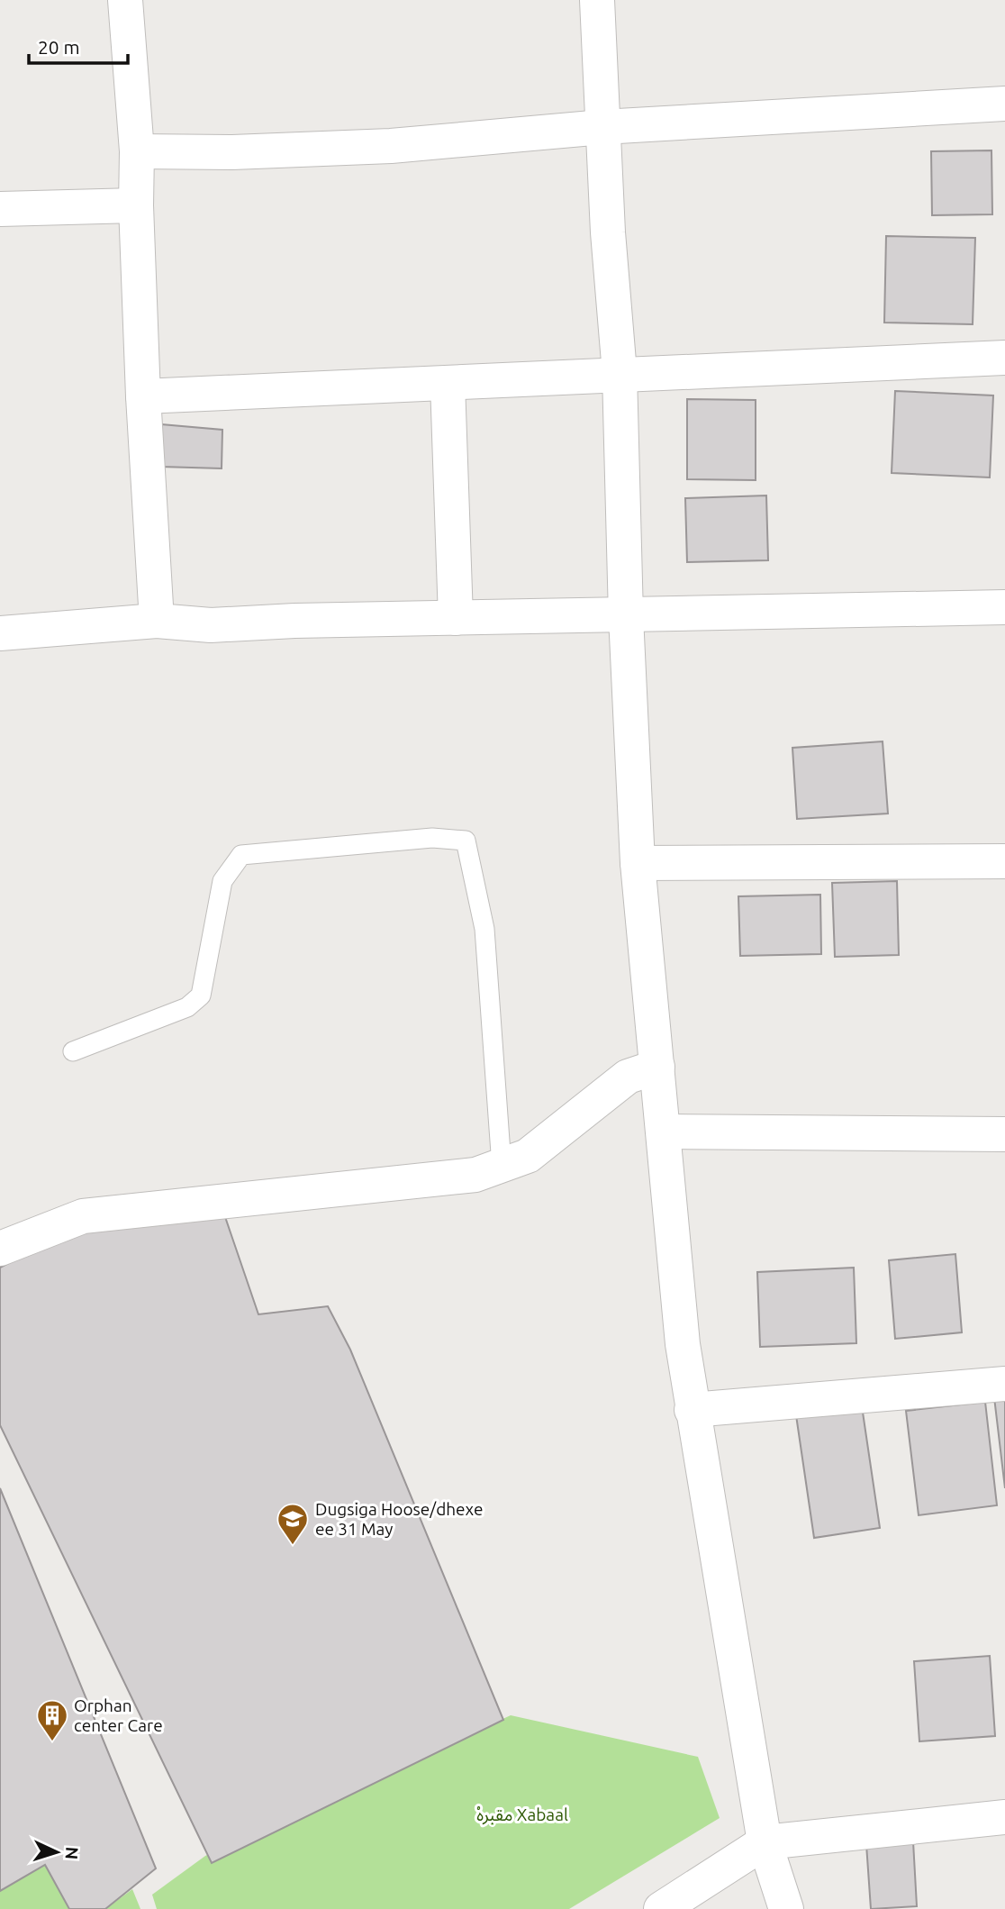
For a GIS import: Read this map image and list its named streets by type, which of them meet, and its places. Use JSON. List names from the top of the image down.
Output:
{
  "parks": ["ْمقبره Xabaal"],
  "places": {
    "school or university": ["Dugsiga Hoose/dhexe ee 31 May"],
    "building": ["Orphan center Care"]
  },
  "scale_bar": "20 m",
  "north": "right"
}
